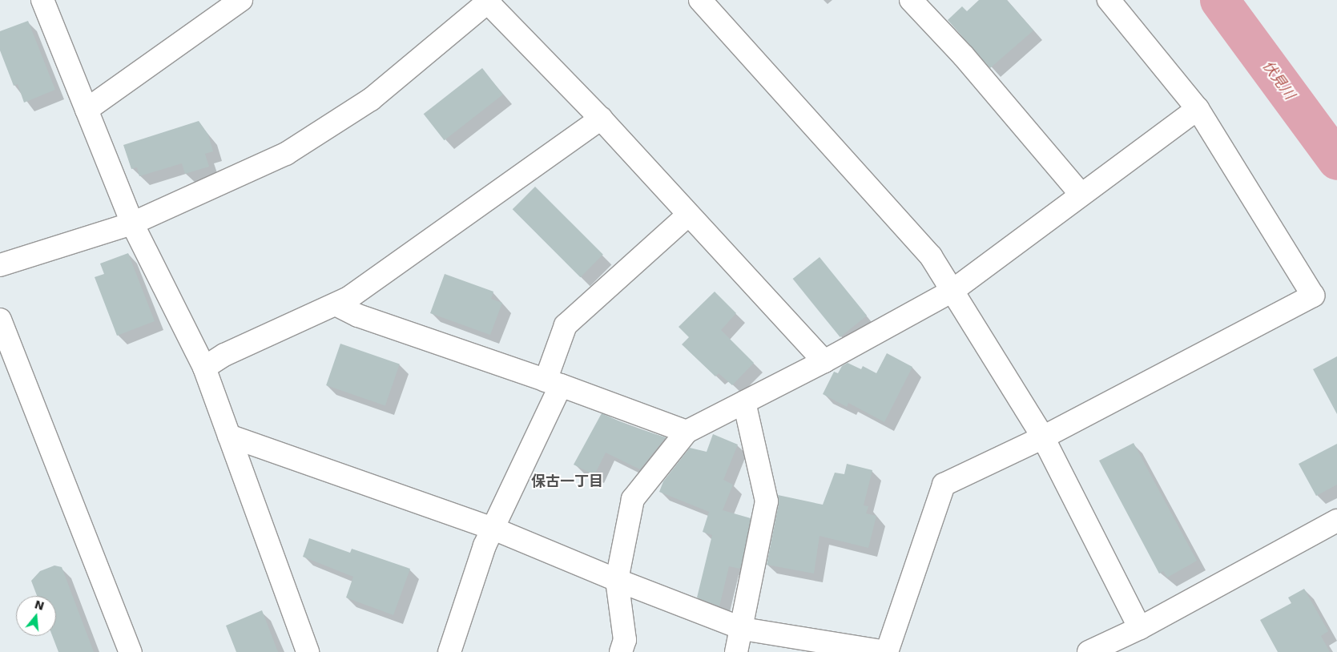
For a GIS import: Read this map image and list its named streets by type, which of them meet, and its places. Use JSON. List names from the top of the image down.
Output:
{
  "districts": ["保古一丁目"],
  "water": ["伏見川"],
  "north": "top"
}
